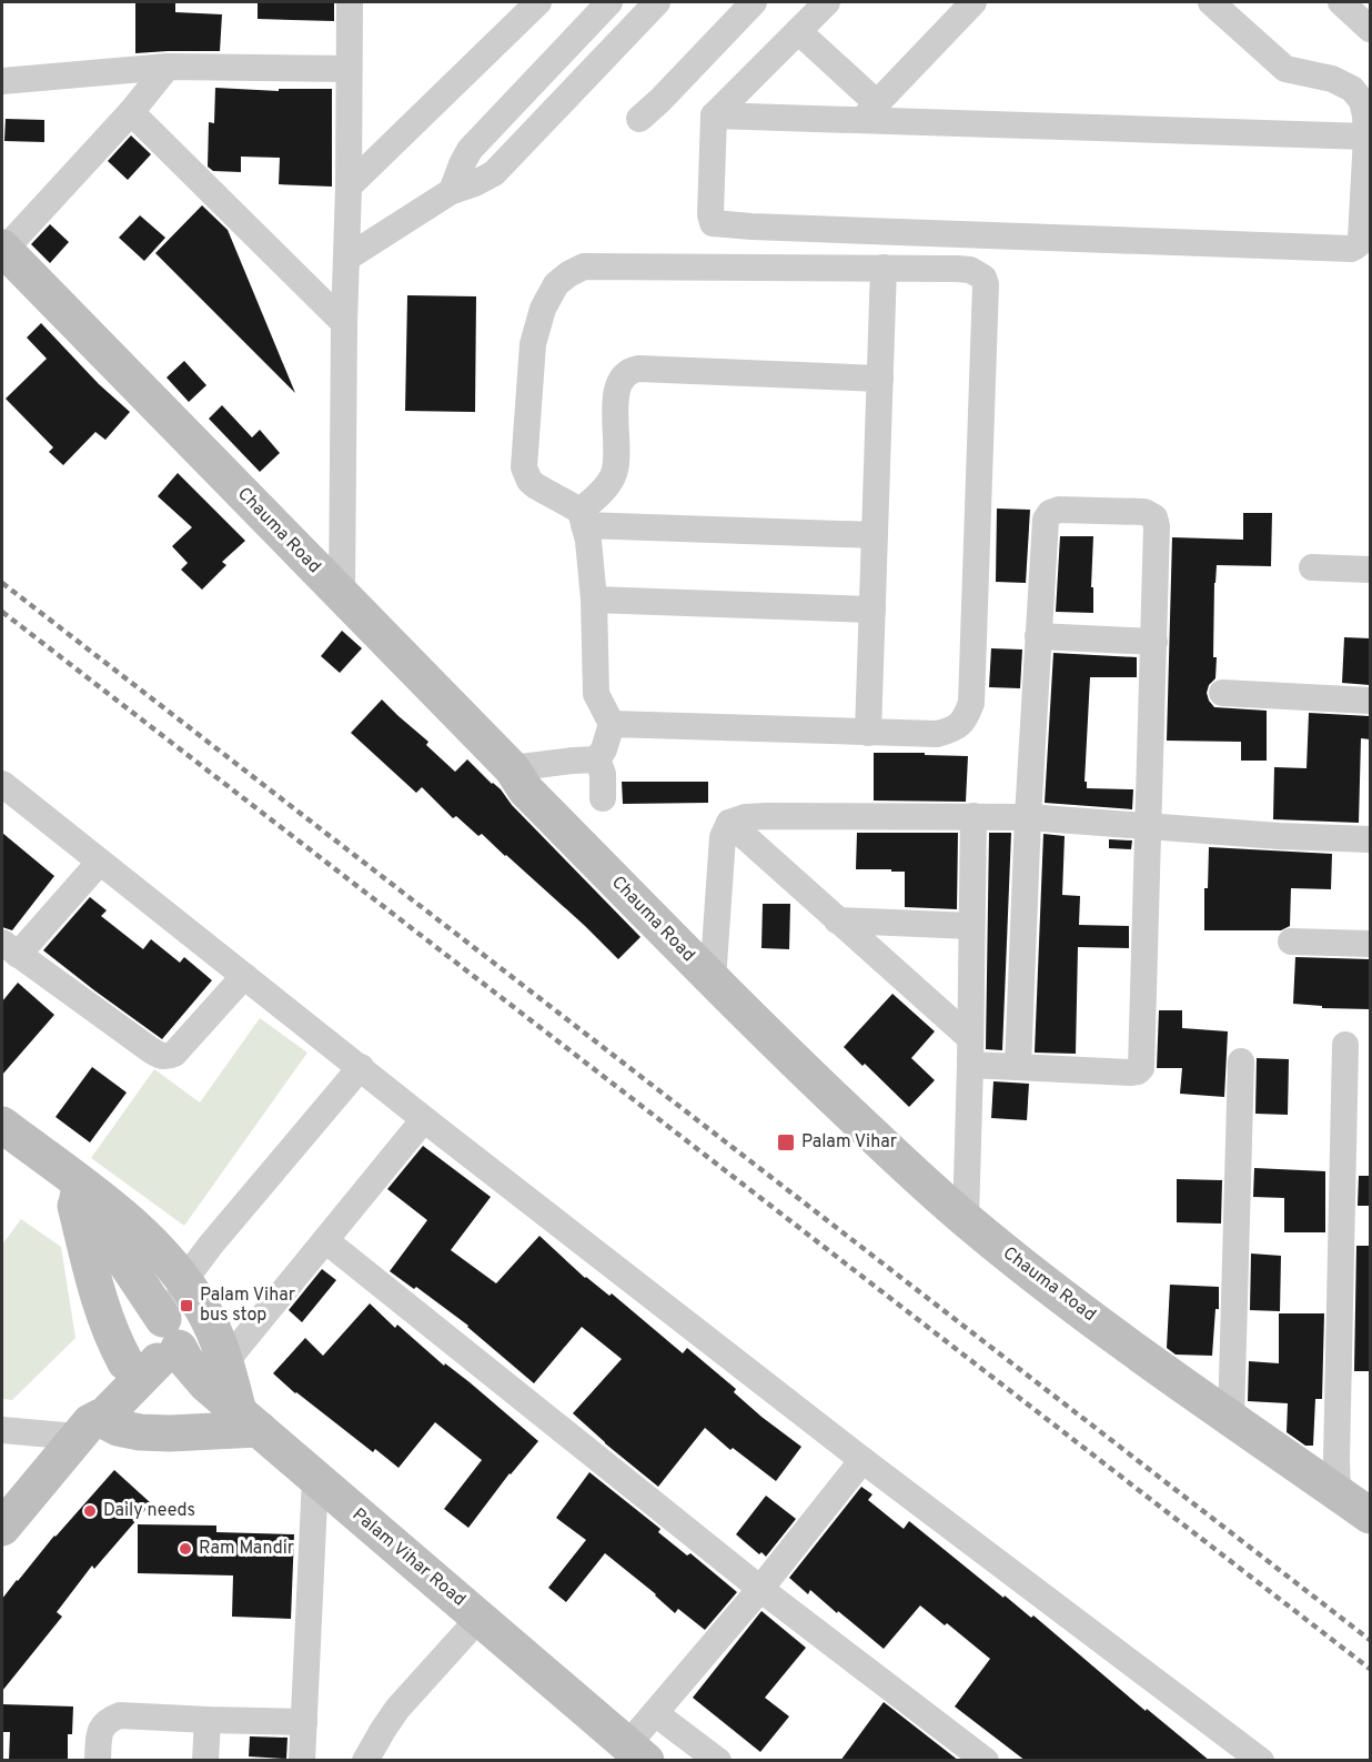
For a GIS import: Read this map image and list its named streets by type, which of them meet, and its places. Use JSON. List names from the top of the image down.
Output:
{
  "streets": {
    "street": ["Chauma Road", "Palam Vihar Road"]
  },
  "places": {
    "transit": ["Palam Vihar", "Palam Vihar bus stop"],
    "other": ["Daily needs", "Ram Mandir"]
  }
}
